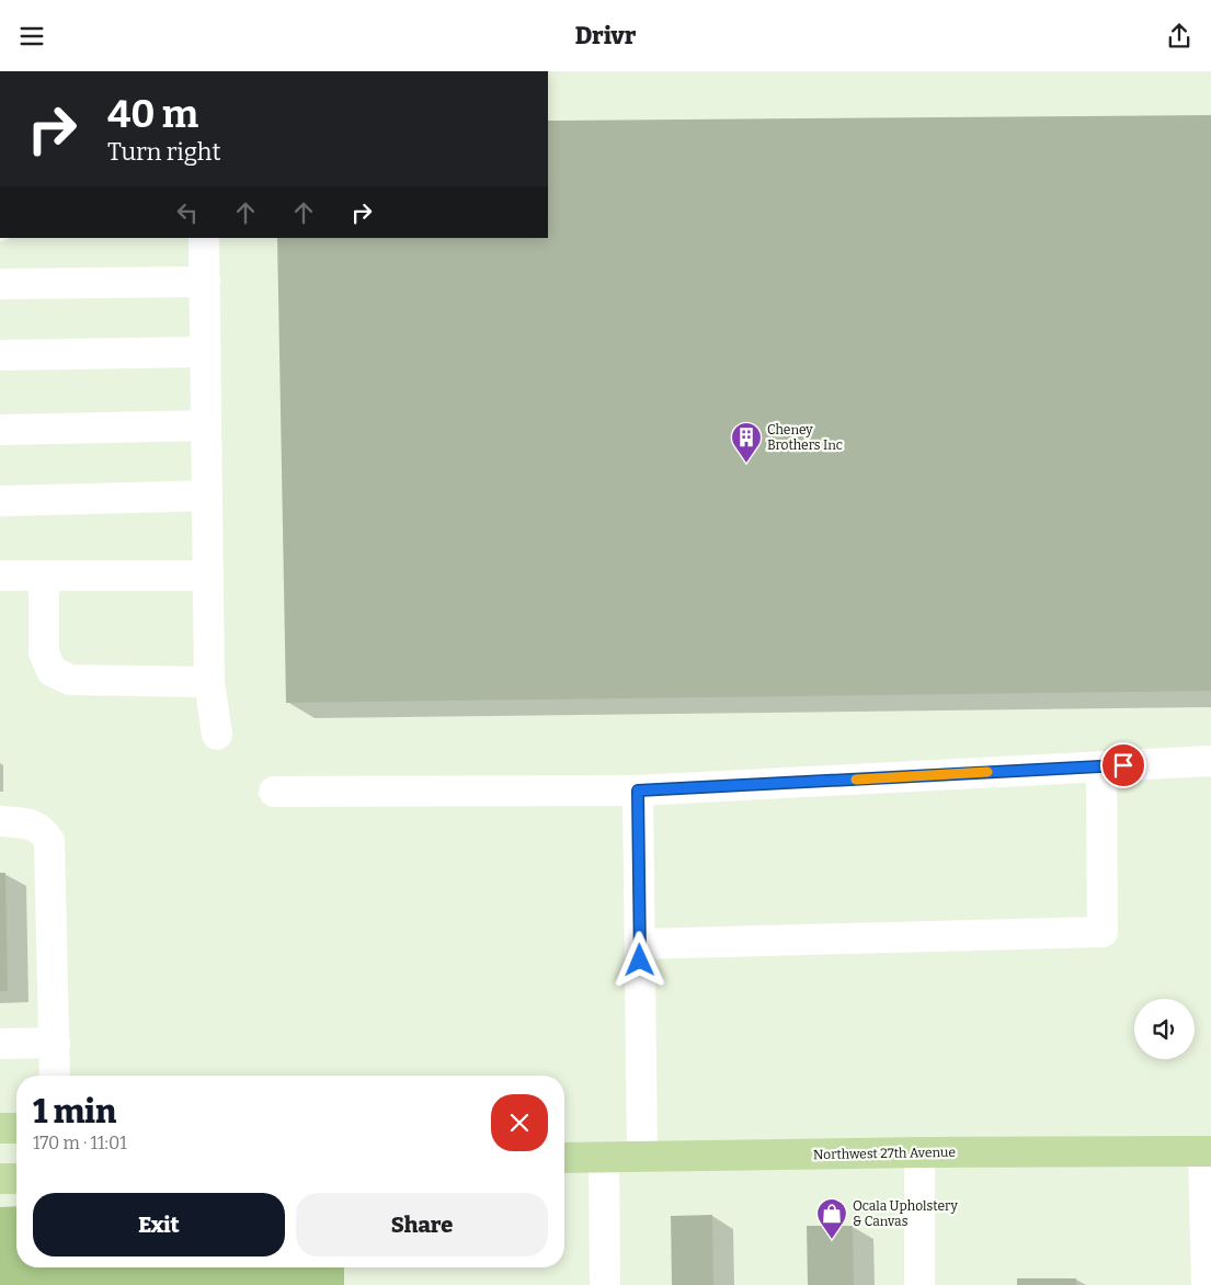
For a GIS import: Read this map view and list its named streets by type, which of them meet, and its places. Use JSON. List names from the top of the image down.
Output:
{
  "streets": {
    "main road": ["Northwest 27th Avenue"]
  },
  "places": {
    "building": ["Cheney Brothers Inc"],
    "shop": ["Ocala Upholstery & Canvas"]
  },
  "page": {
    "header": "Drivr",
    "turn": ["40 m", "Turn right"],
    "heading": ["1 min", "170 m · 11:01"],
    "buttons": ["Exit", "Share"]
  }
}
